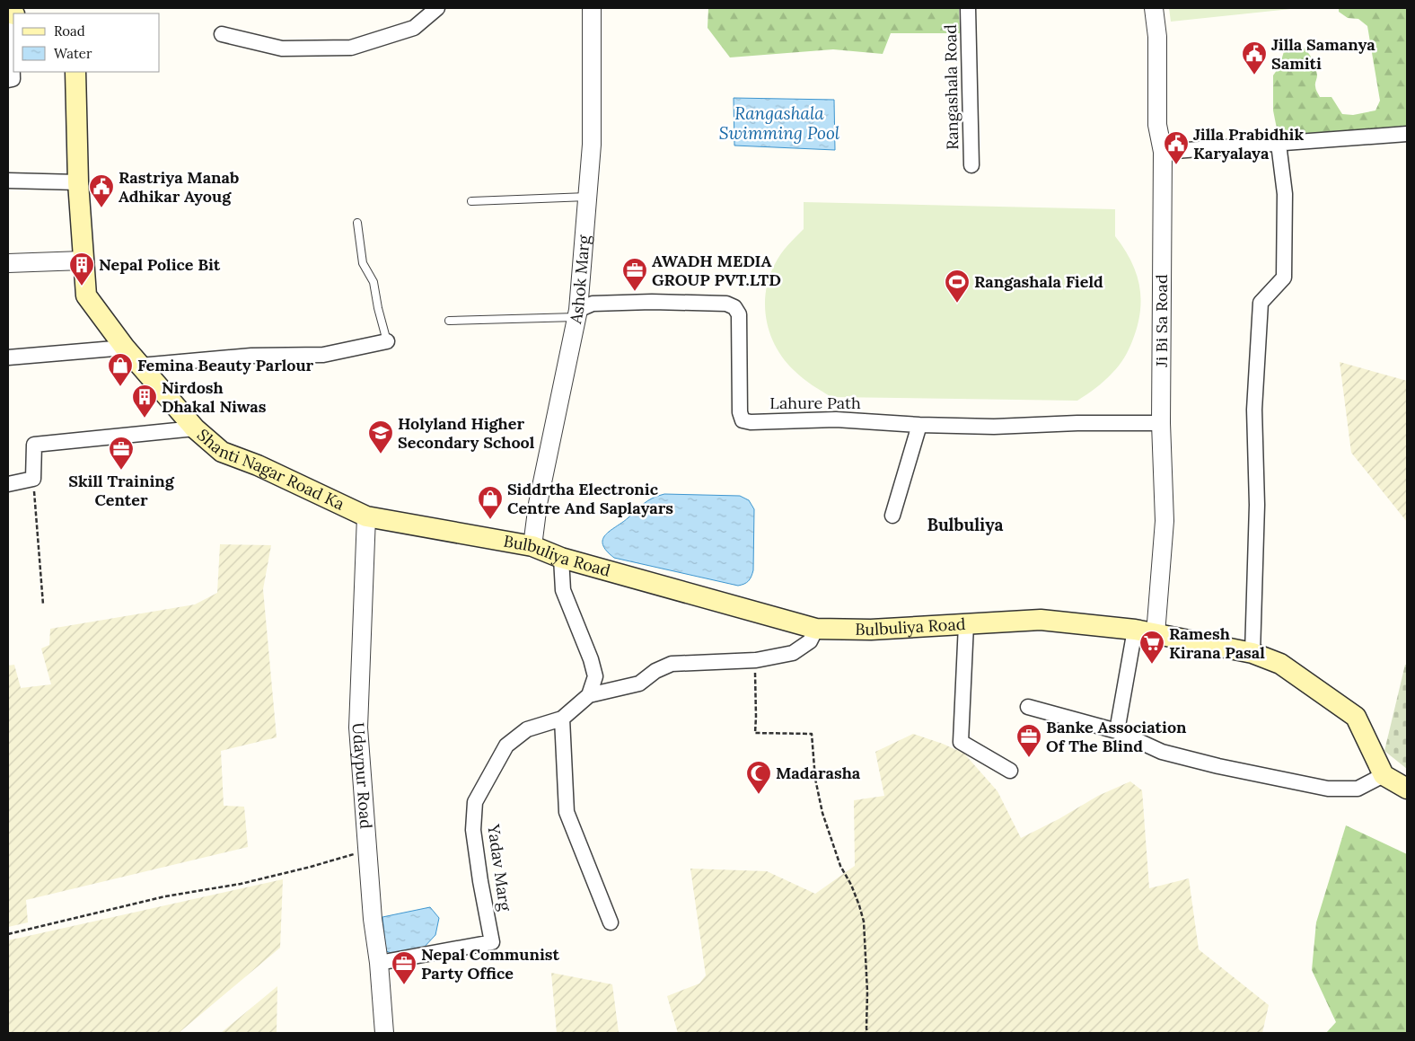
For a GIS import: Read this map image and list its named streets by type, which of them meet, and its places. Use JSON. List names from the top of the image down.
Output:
{
  "streets": {
    "main road": ["Shanti Nagar Road Ka", "Bulbuliya Road"],
    "street": [
      "Rangashala Road",
      "Ashok Marg",
      "Ji Bi Sa Road",
      "Lahure Path",
      "Udaypur Road",
      "Yadav Marg"
    ]
  },
  "crossings": [
    ["Ashok Marg", "Lahure Path"],
    ["Ashok Marg", "Bulbuliya Road"],
    ["Ji Bi Sa Road", "Lahure Path"],
    ["Ji Bi Sa Road", "Bulbuliya Road"],
    ["Shanti Nagar Road Ka", "Bulbuliya Road"],
    ["Shanti Nagar Road Ka", "Udaypur Road"],
    ["Bulbuliya Road", "Udaypur Road"],
    ["Udaypur Road", "Yadav Marg"]
  ],
  "districts": ["Bulbuliya"],
  "water": ["Rangashala Swimming Pool"],
  "places": {
    "public building": ["Jilla Samanya Samiti", "Jilla Prabidhik Karyalaya", "Rastriya Manab Adhikar Ayoug"],
    "building": ["Nepal Police Bit", "Nirdosh Dhakal Niwas"],
    "office": [
      "AWADH MEDIA GROUP PVT.LTD",
      "Skill Training Center",
      "Banke Association Of The Blind",
      "Nepal Communist Party Office"
    ],
    "sports": ["Rangashala Field"],
    "shop": ["Femina Beauty Parlour", "Siddrtha Electronic Centre And Saplayars"],
    "school or university": ["Holyland Higher Secondary School"],
    "supermarket": ["Ramesh Kirana Pasal"],
    "mosque": ["Madarasha"]
  },
  "legend": ["Road", "Water"]
}
